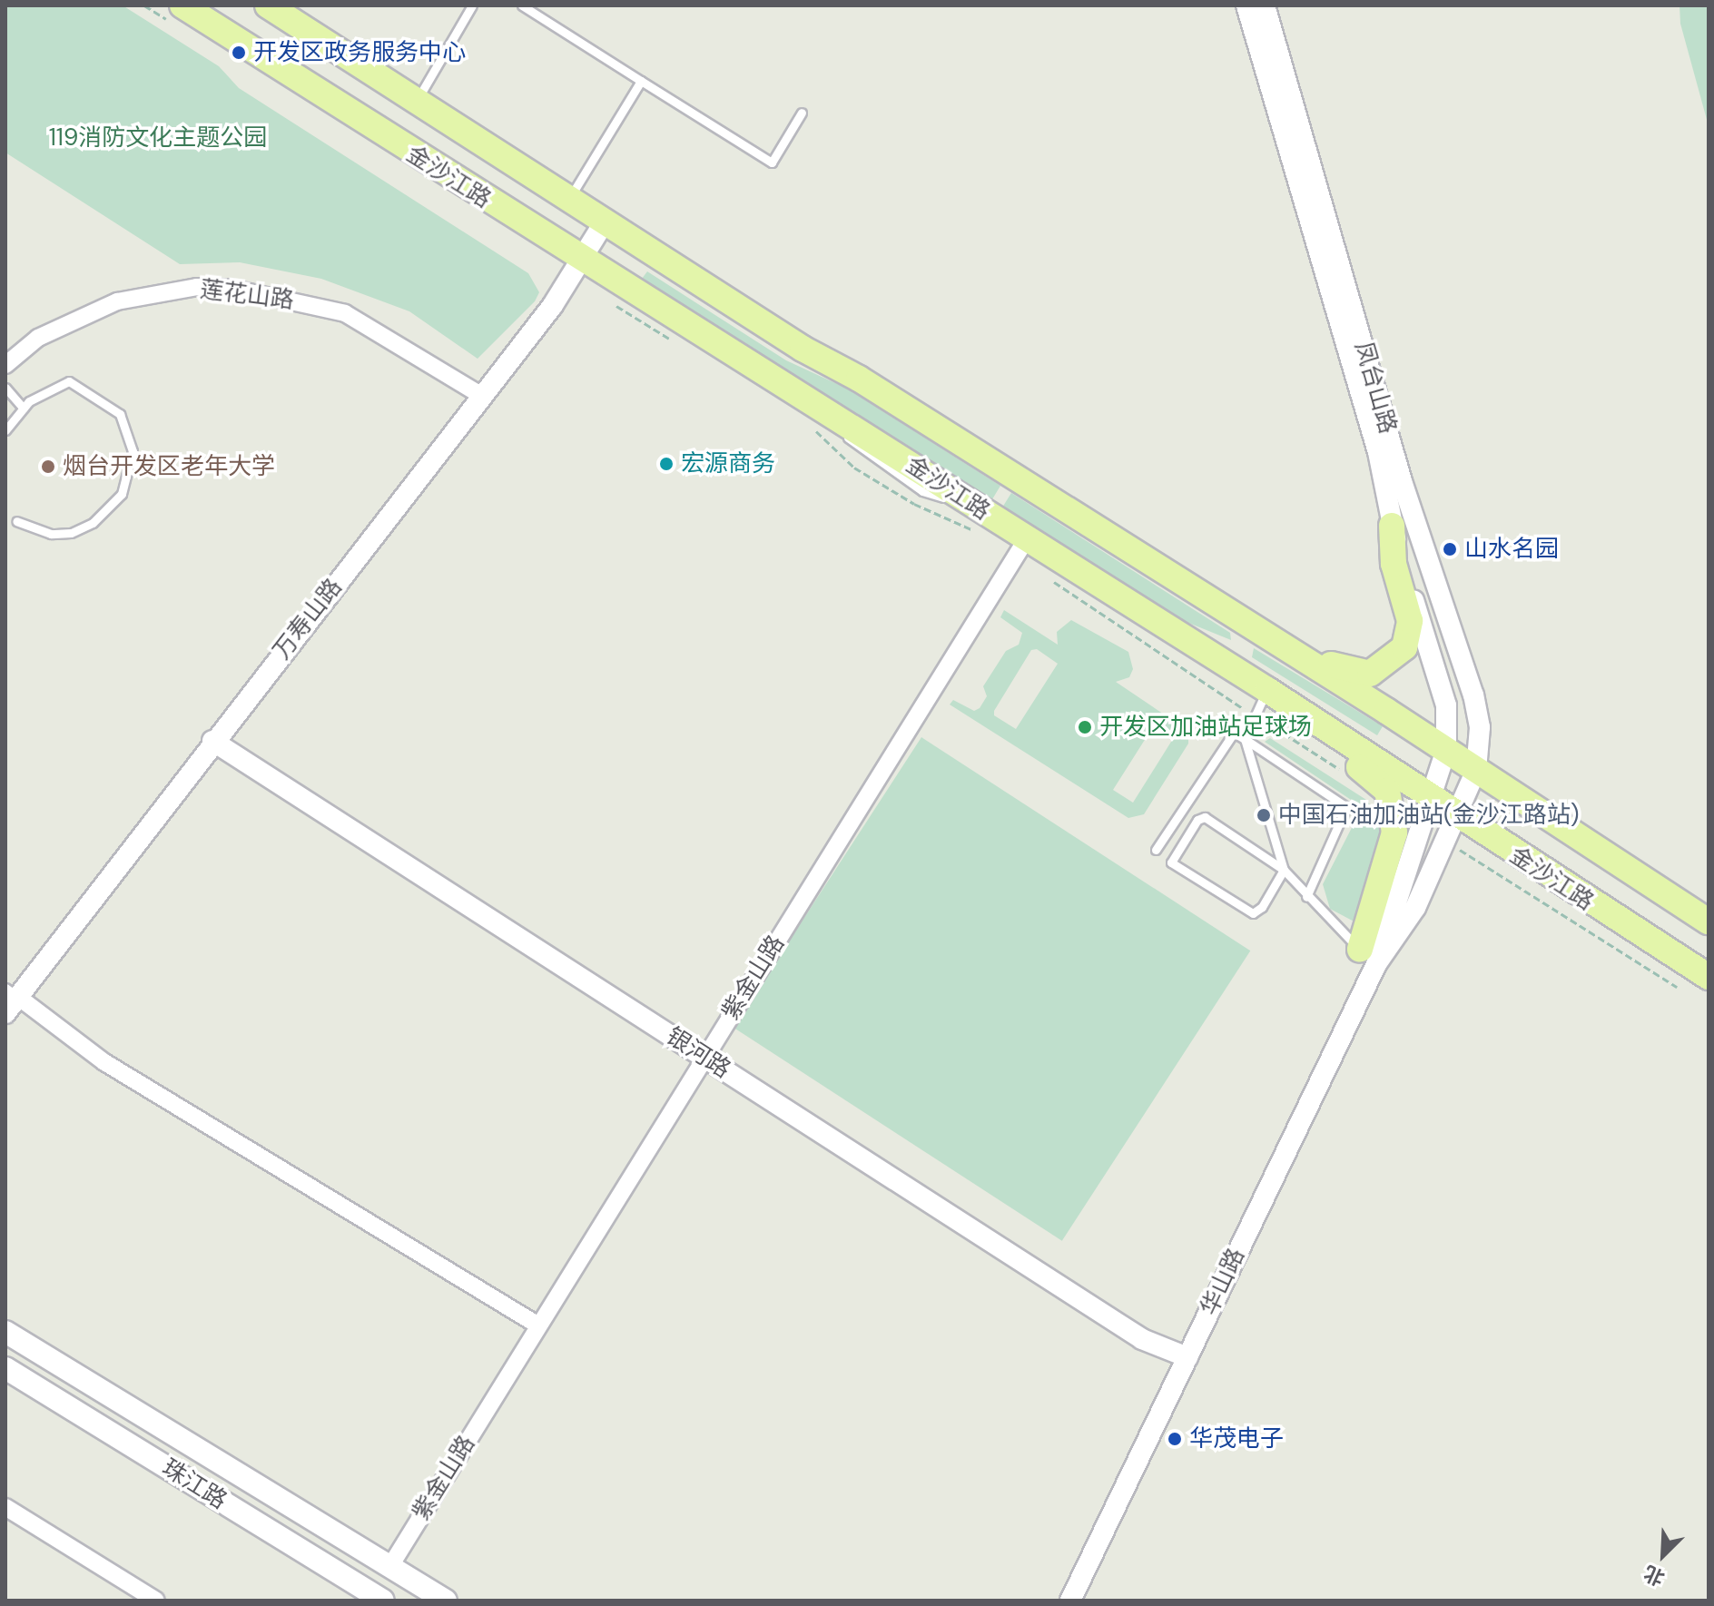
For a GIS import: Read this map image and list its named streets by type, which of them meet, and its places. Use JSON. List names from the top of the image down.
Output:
{
  "streets": {
    "main road": ["金沙江路", "珠江路"],
    "street": [
      "莲花山路",
      "凤台山路",
      "万寿山路",
      "紫金山路",
      "银河路",
      "华山路"
    ]
  },
  "crossings": [
    ["金沙江路", "凤台山路"],
    ["金沙江路", "万寿山路"],
    ["金沙江路", "紫金山路"],
    ["莲花山路", "万寿山路"],
    ["凤台山路", "华山路"],
    ["万寿山路", "银河路"],
    ["紫金山路", "银河路"],
    ["银河路", "华山路"]
  ],
  "parks": ["119消防文化主题公园"],
  "places": [
    "开发区政务服务中心",
    "宏源商务",
    "烟台开发区老年大学",
    "山水名园",
    "开发区加油站足球场",
    "中国石油加油站(金沙江路站)",
    "华茂电子"
  ],
  "north": "bottom left"
}
